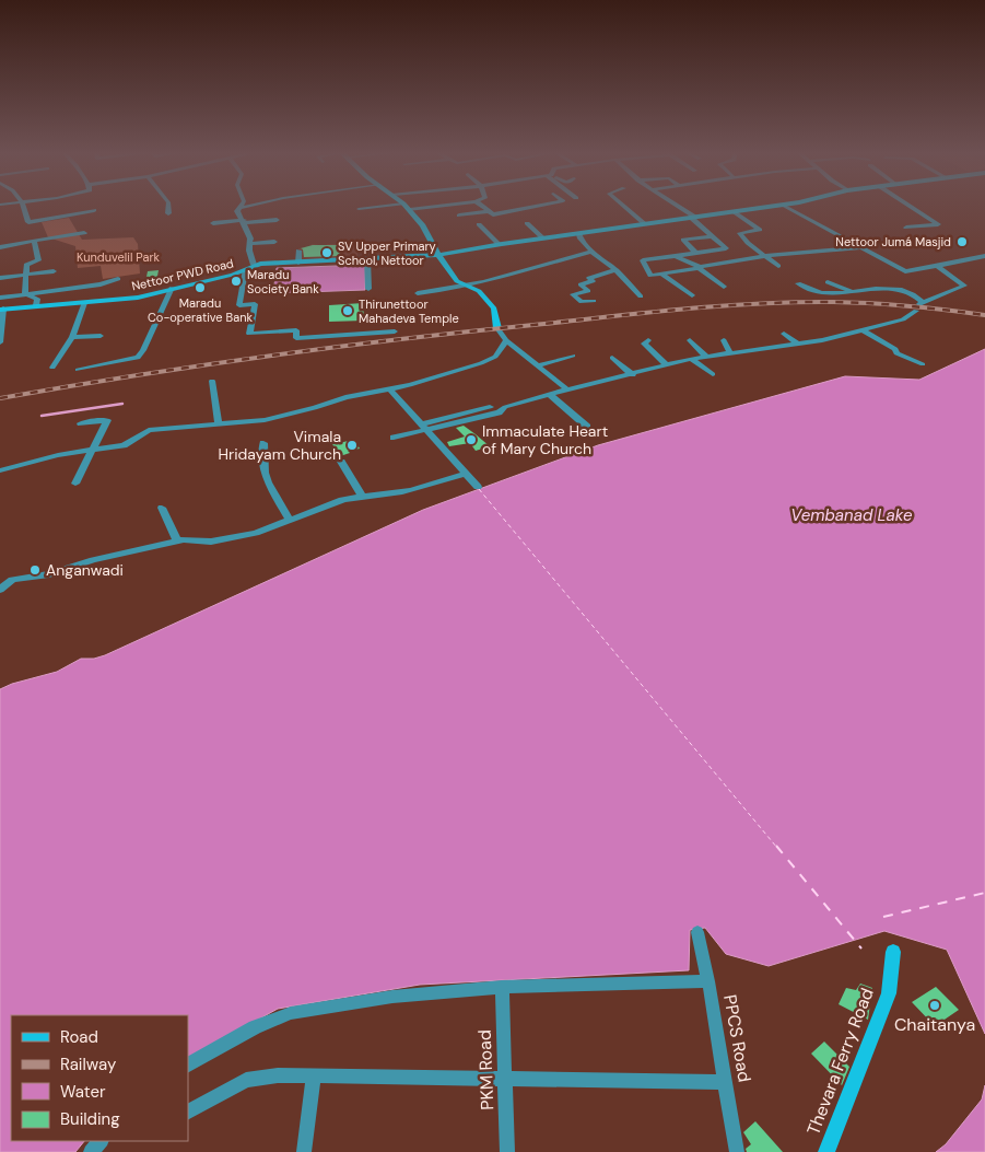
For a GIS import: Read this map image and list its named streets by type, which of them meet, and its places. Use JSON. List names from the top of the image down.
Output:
{
  "streets": {
    "street": [
      "Nettoor PWD Road",
      "PPCS Road",
      "Thevara Ferry Road",
      "PKM Road"
    ]
  },
  "water": ["Vembanad Lake"],
  "parks": ["Kunduvelil Park"],
  "places": [
    "Nettoor Jumá Masjid",
    "SV Upper Primary School, Nettoor",
    "Maradu Society Bank",
    "Maradu Co-operative Bank",
    "Thirunettoor Mahadeva Temple",
    "Immaculate Heart of Mary Church",
    "Vimala Hridayam Church",
    "Anganwadi",
    "Chaitanya"
  ],
  "legend": [
    "Road",
    "Railway",
    "Water",
    "Building"
  ]
}
